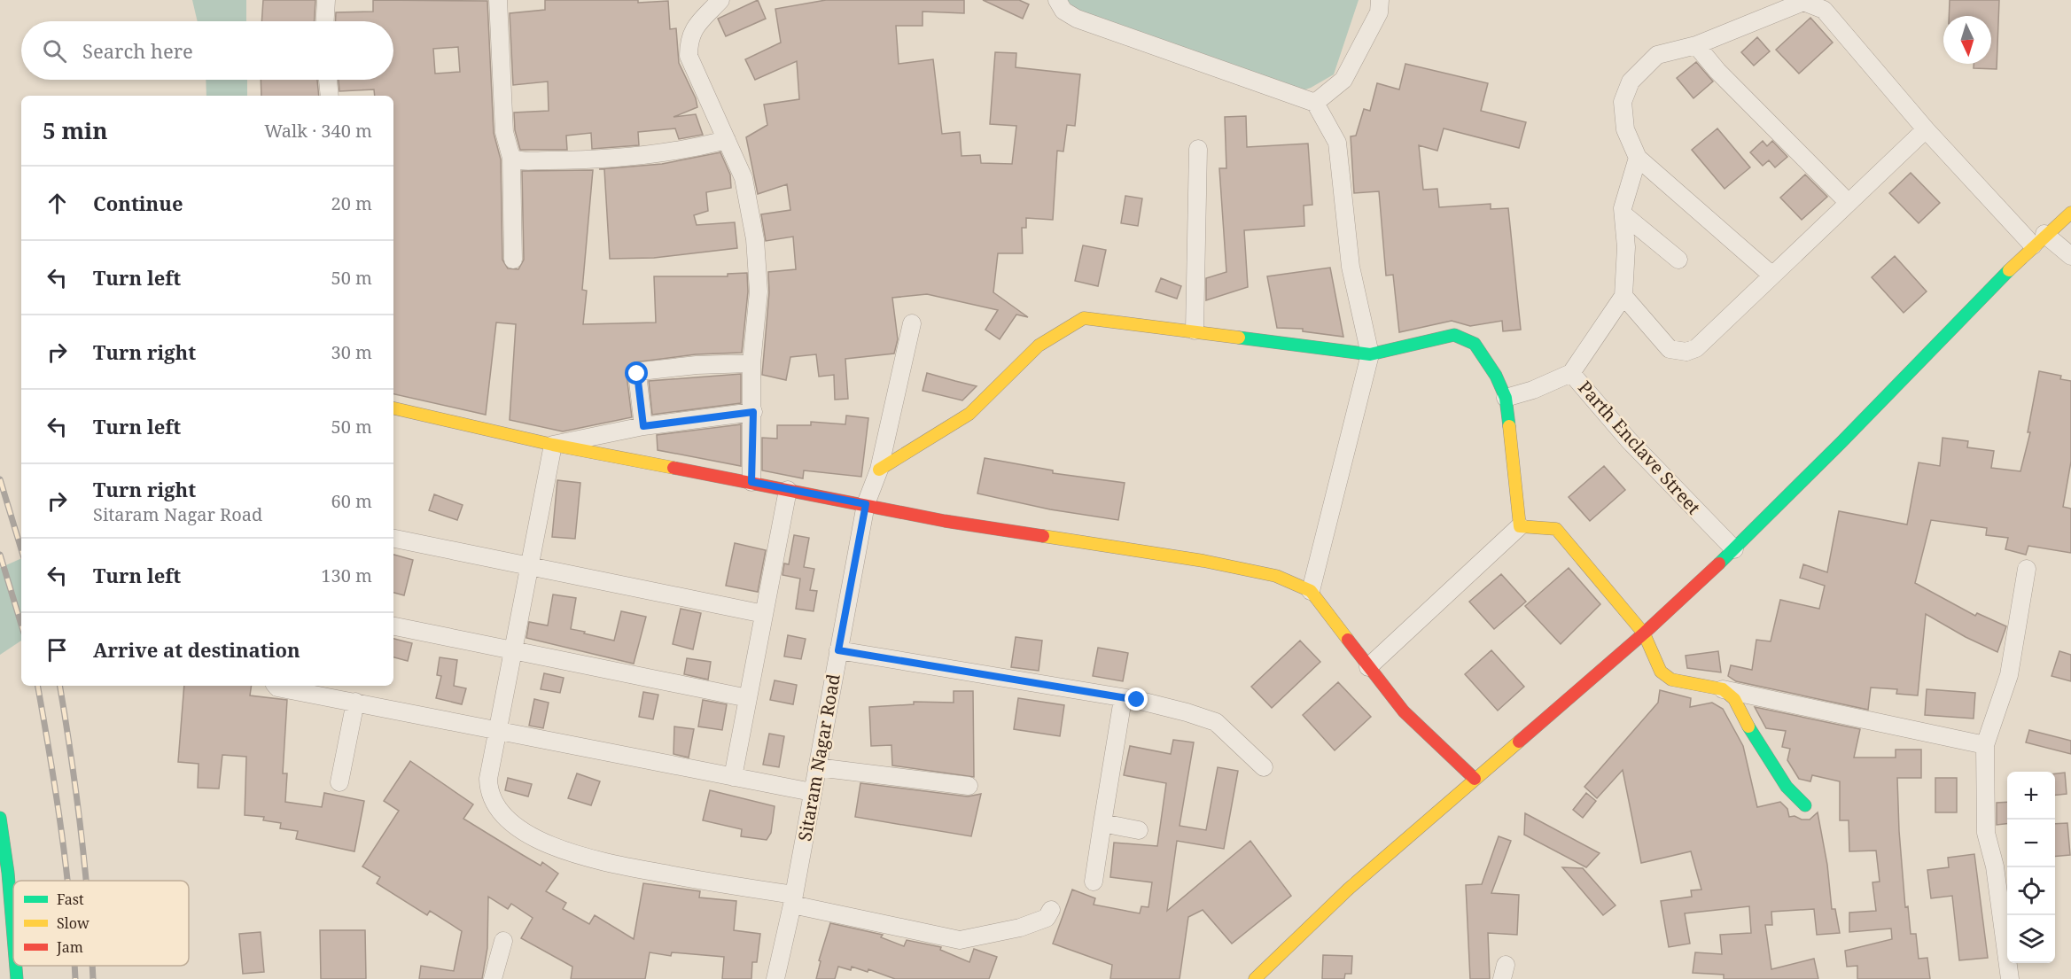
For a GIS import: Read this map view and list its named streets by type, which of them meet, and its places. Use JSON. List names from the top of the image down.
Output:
{
  "streets": {
    "street": ["Parth Enclave Street", "Sitaram Nagar Road"]
  },
  "legend": ["Fast", "Slow", "Jam"],
  "north": "bottom",
  "page": {
    "search": "Search here",
    "heading": ["5 min", "Walk · 340 m"],
    "list": [
      ["Continue", "20 m"],
      ["Turn left", "50 m"],
      ["Turn right", "30 m"],
      ["Turn left", "50 m"],
      ["Turn right", "Sitaram Nagar Road", "60 m"],
      ["Turn left", "130 m"],
      "Arrive at destination"
    ],
    "map_buttons": ["+", "−"]
  }
}
